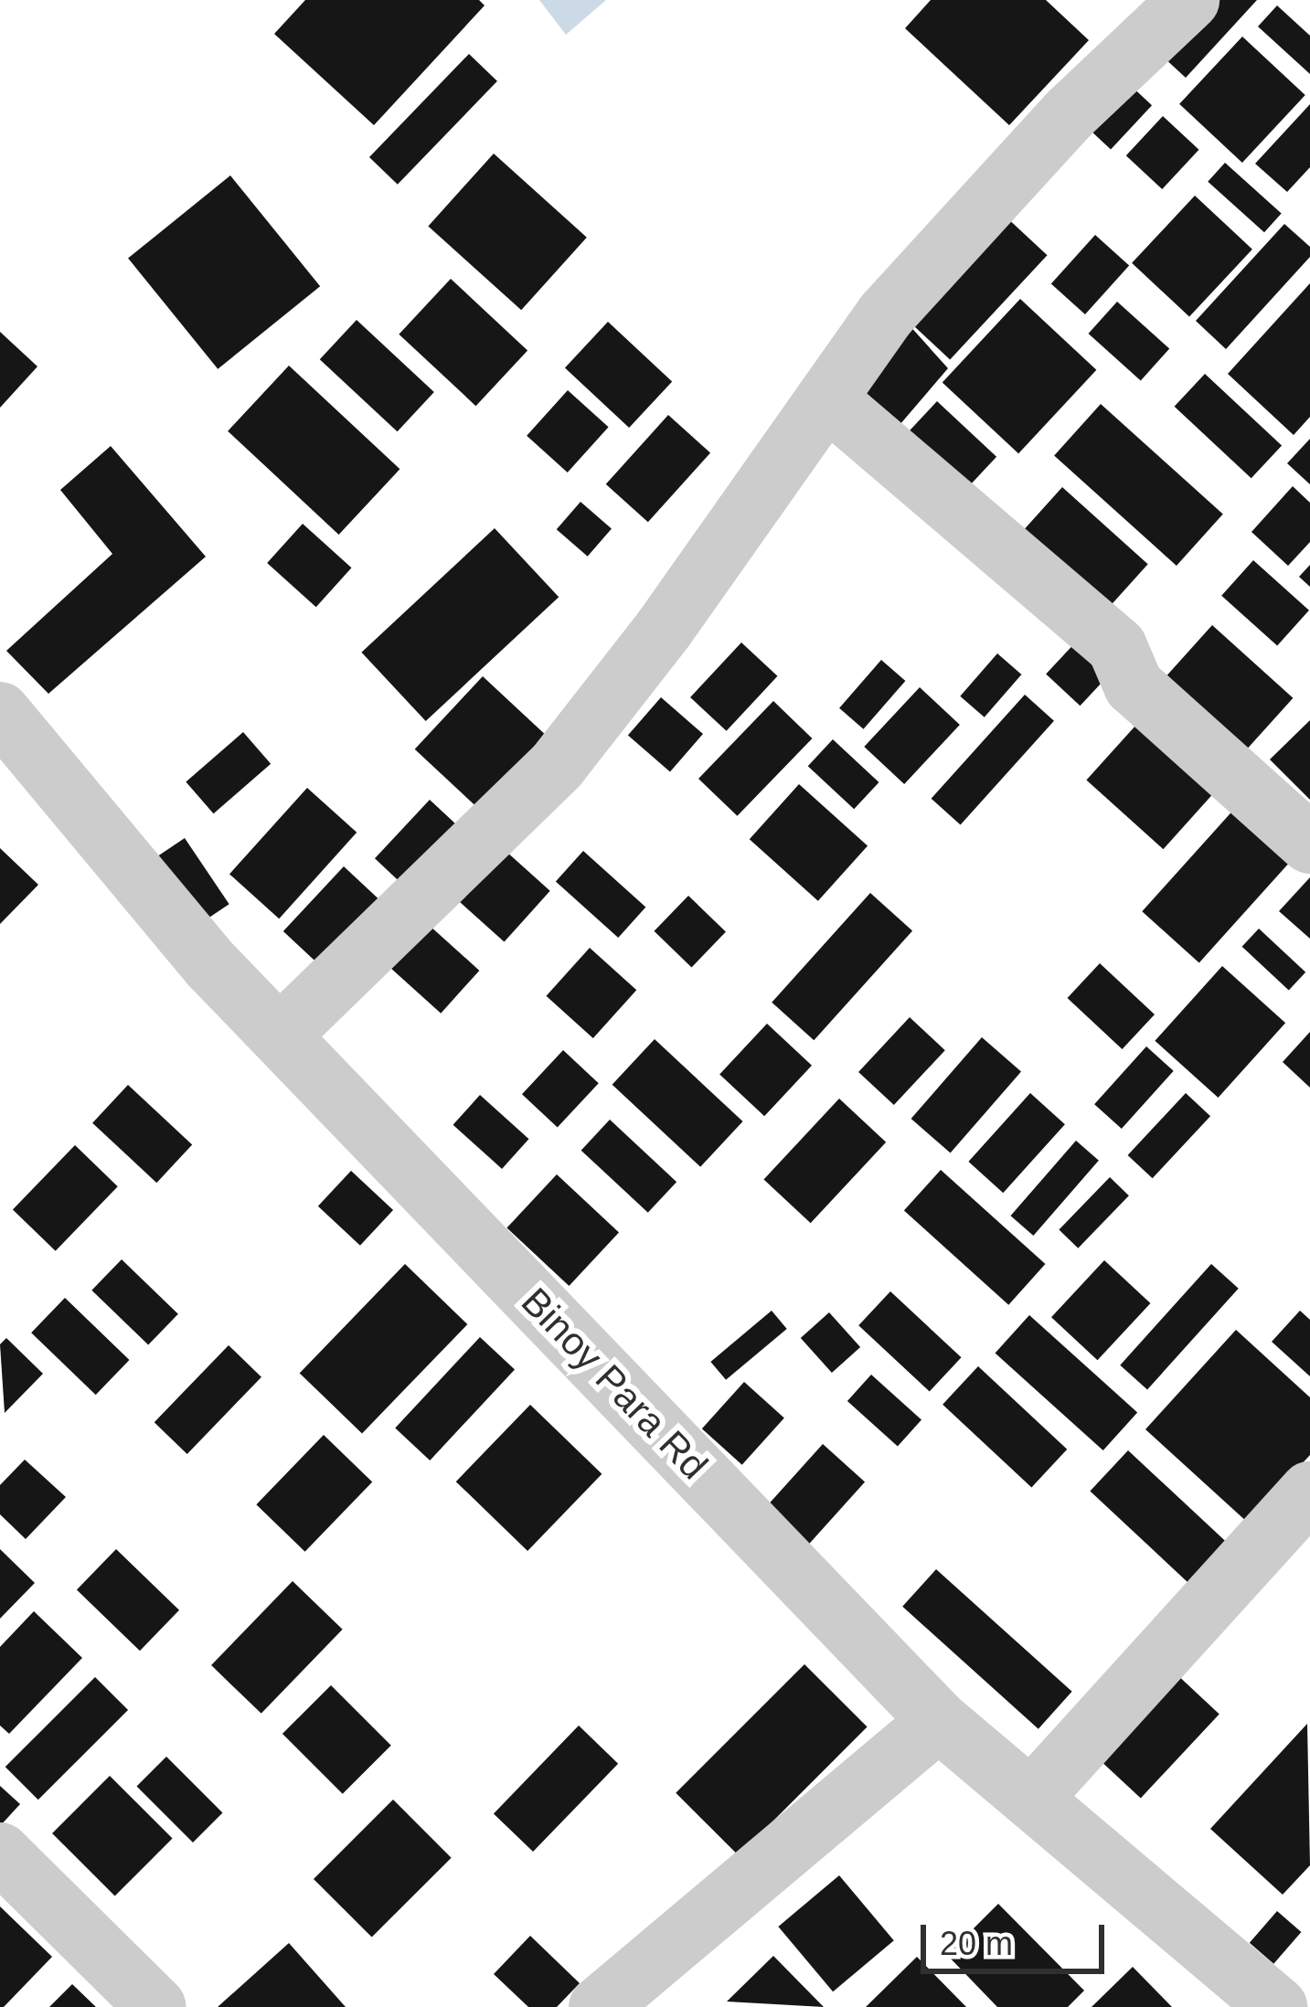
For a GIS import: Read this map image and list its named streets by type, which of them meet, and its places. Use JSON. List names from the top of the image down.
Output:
{
  "streets": {
    "street": ["Binoy Para Rd"]
  },
  "scale_bar": "20 m"
}
